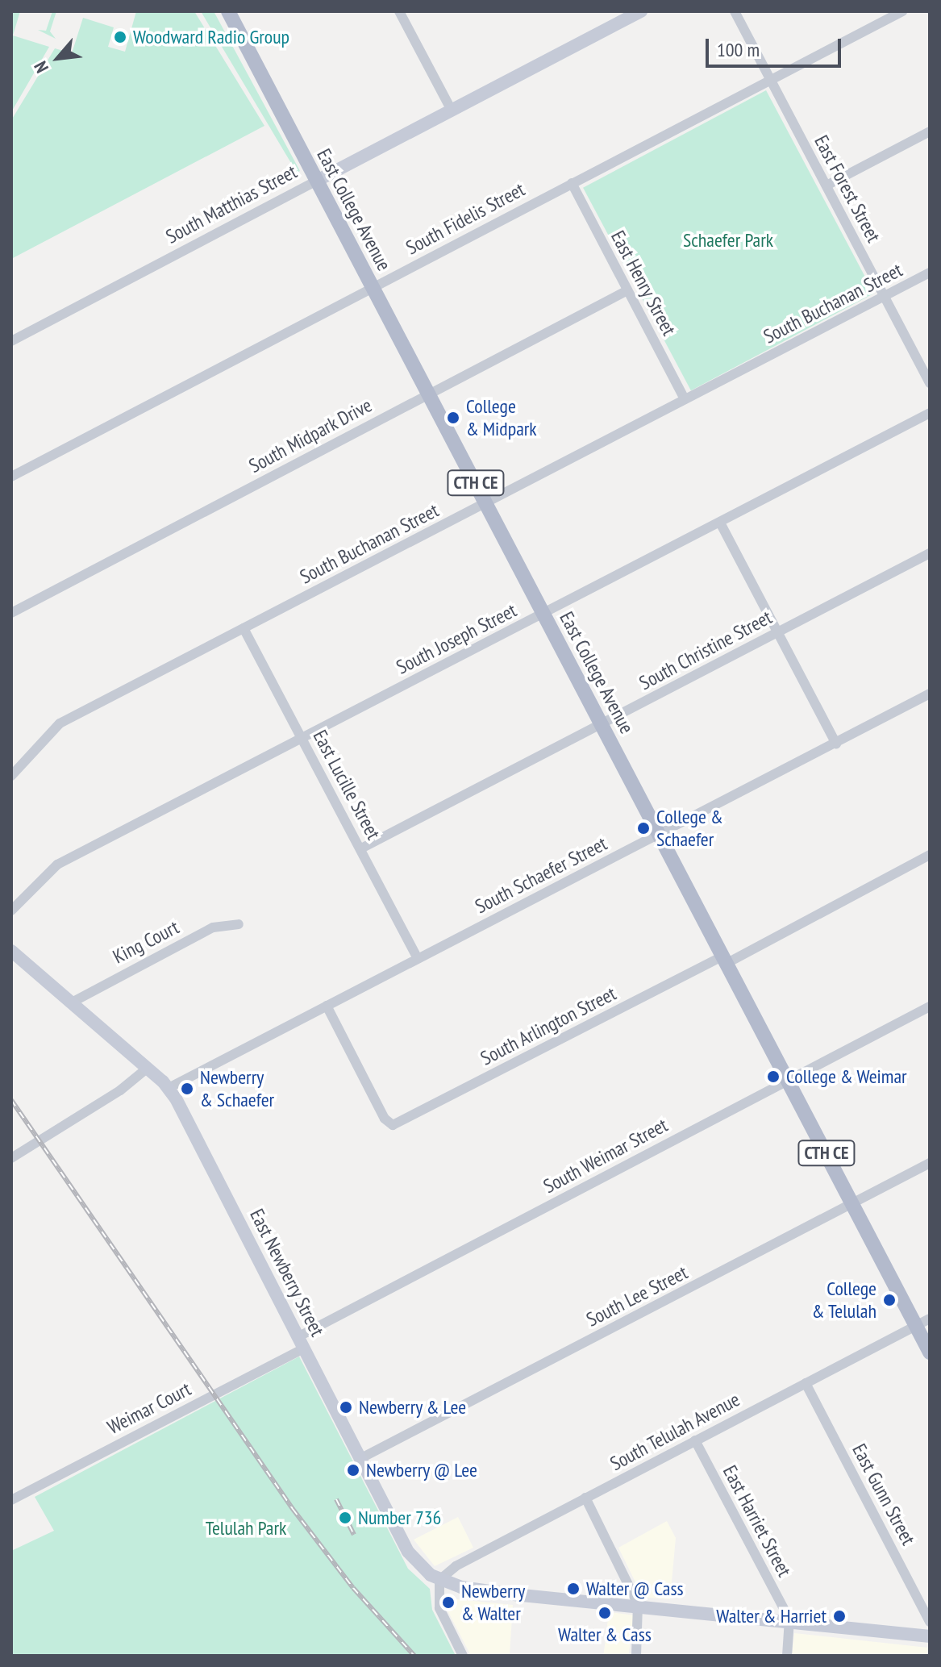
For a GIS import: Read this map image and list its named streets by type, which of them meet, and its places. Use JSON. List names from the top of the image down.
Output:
{
  "streets": {
    "main road": [
      "South Matthias Street",
      "East College Avenue",
      "CTH CE",
      "East Newberry Street"
    ],
    "street": [
      "East Forest Street",
      "South Fidelis Street",
      "East Henry Street",
      "South Buchanan Street",
      "South Midpark Drive",
      "South Joseph Street",
      "South Christine Street",
      "East Lucille Street",
      "South Schaefer Street",
      "King Court",
      "South Arlington Street",
      "South Weimar Street",
      "South Lee Street",
      "Weimar Court",
      "South Telulah Avenue",
      "East Gunn Street",
      "East Harriet Street"
    ]
  },
  "crossings": [
    ["East Forest Street", "South Fidelis Street"],
    ["East Forest Street", "South Buchanan Street"],
    ["South Matthias Street", "East College Avenue"],
    ["East College Avenue", "South Fidelis Street"],
    ["East College Avenue", "South Buchanan Street"],
    ["East College Avenue", "South Midpark Drive"],
    ["East College Avenue", "South Joseph Street"],
    ["East College Avenue", "South Christine Street"],
    ["East College Avenue", "South Schaefer Street"],
    ["East College Avenue", "South Arlington Street"],
    ["East College Avenue", "South Weimar Street"],
    ["East College Avenue", "South Lee Street"],
    ["East College Avenue", "South Telulah Avenue"],
    ["South Fidelis Street", "East Henry Street"],
    ["East Henry Street", "South Buchanan Street"],
    ["East Henry Street", "South Midpark Drive"],
    ["South Buchanan Street", "East Lucille Street"],
    ["South Joseph Street", "East Lucille Street"],
    ["South Christine Street", "East Lucille Street"],
    ["East Lucille Street", "South Schaefer Street"],
    ["South Schaefer Street", "South Arlington Street"],
    ["South Schaefer Street", "East Newberry Street"],
    ["King Court", "East Newberry Street"],
    ["South Weimar Street", "East Newberry Street"],
    ["South Weimar Street", "Weimar Court"],
    ["East Newberry Street", "South Lee Street"],
    ["East Newberry Street", "Weimar Court"],
    ["East Newberry Street", "South Telulah Avenue"],
    ["South Telulah Avenue", "East Gunn Street"],
    ["South Telulah Avenue", "East Harriet Street"]
  ],
  "parks": ["Schaefer Park", "Telulah Park"],
  "places": [
    "Woodward Radio Group",
    "College & Midpark",
    "College & Schaefer",
    "College & Weimar",
    "Newberry & Schaefer",
    "College & Telulah",
    "Newberry & Lee",
    "Newberry @ Lee",
    "Number 736",
    "Walter @ Cass",
    "Newberry & Walter",
    "Walter & Cass",
    "Walter & Harriet"
  ],
  "scale_bar": "100 m",
  "north": "bottom left"
}
